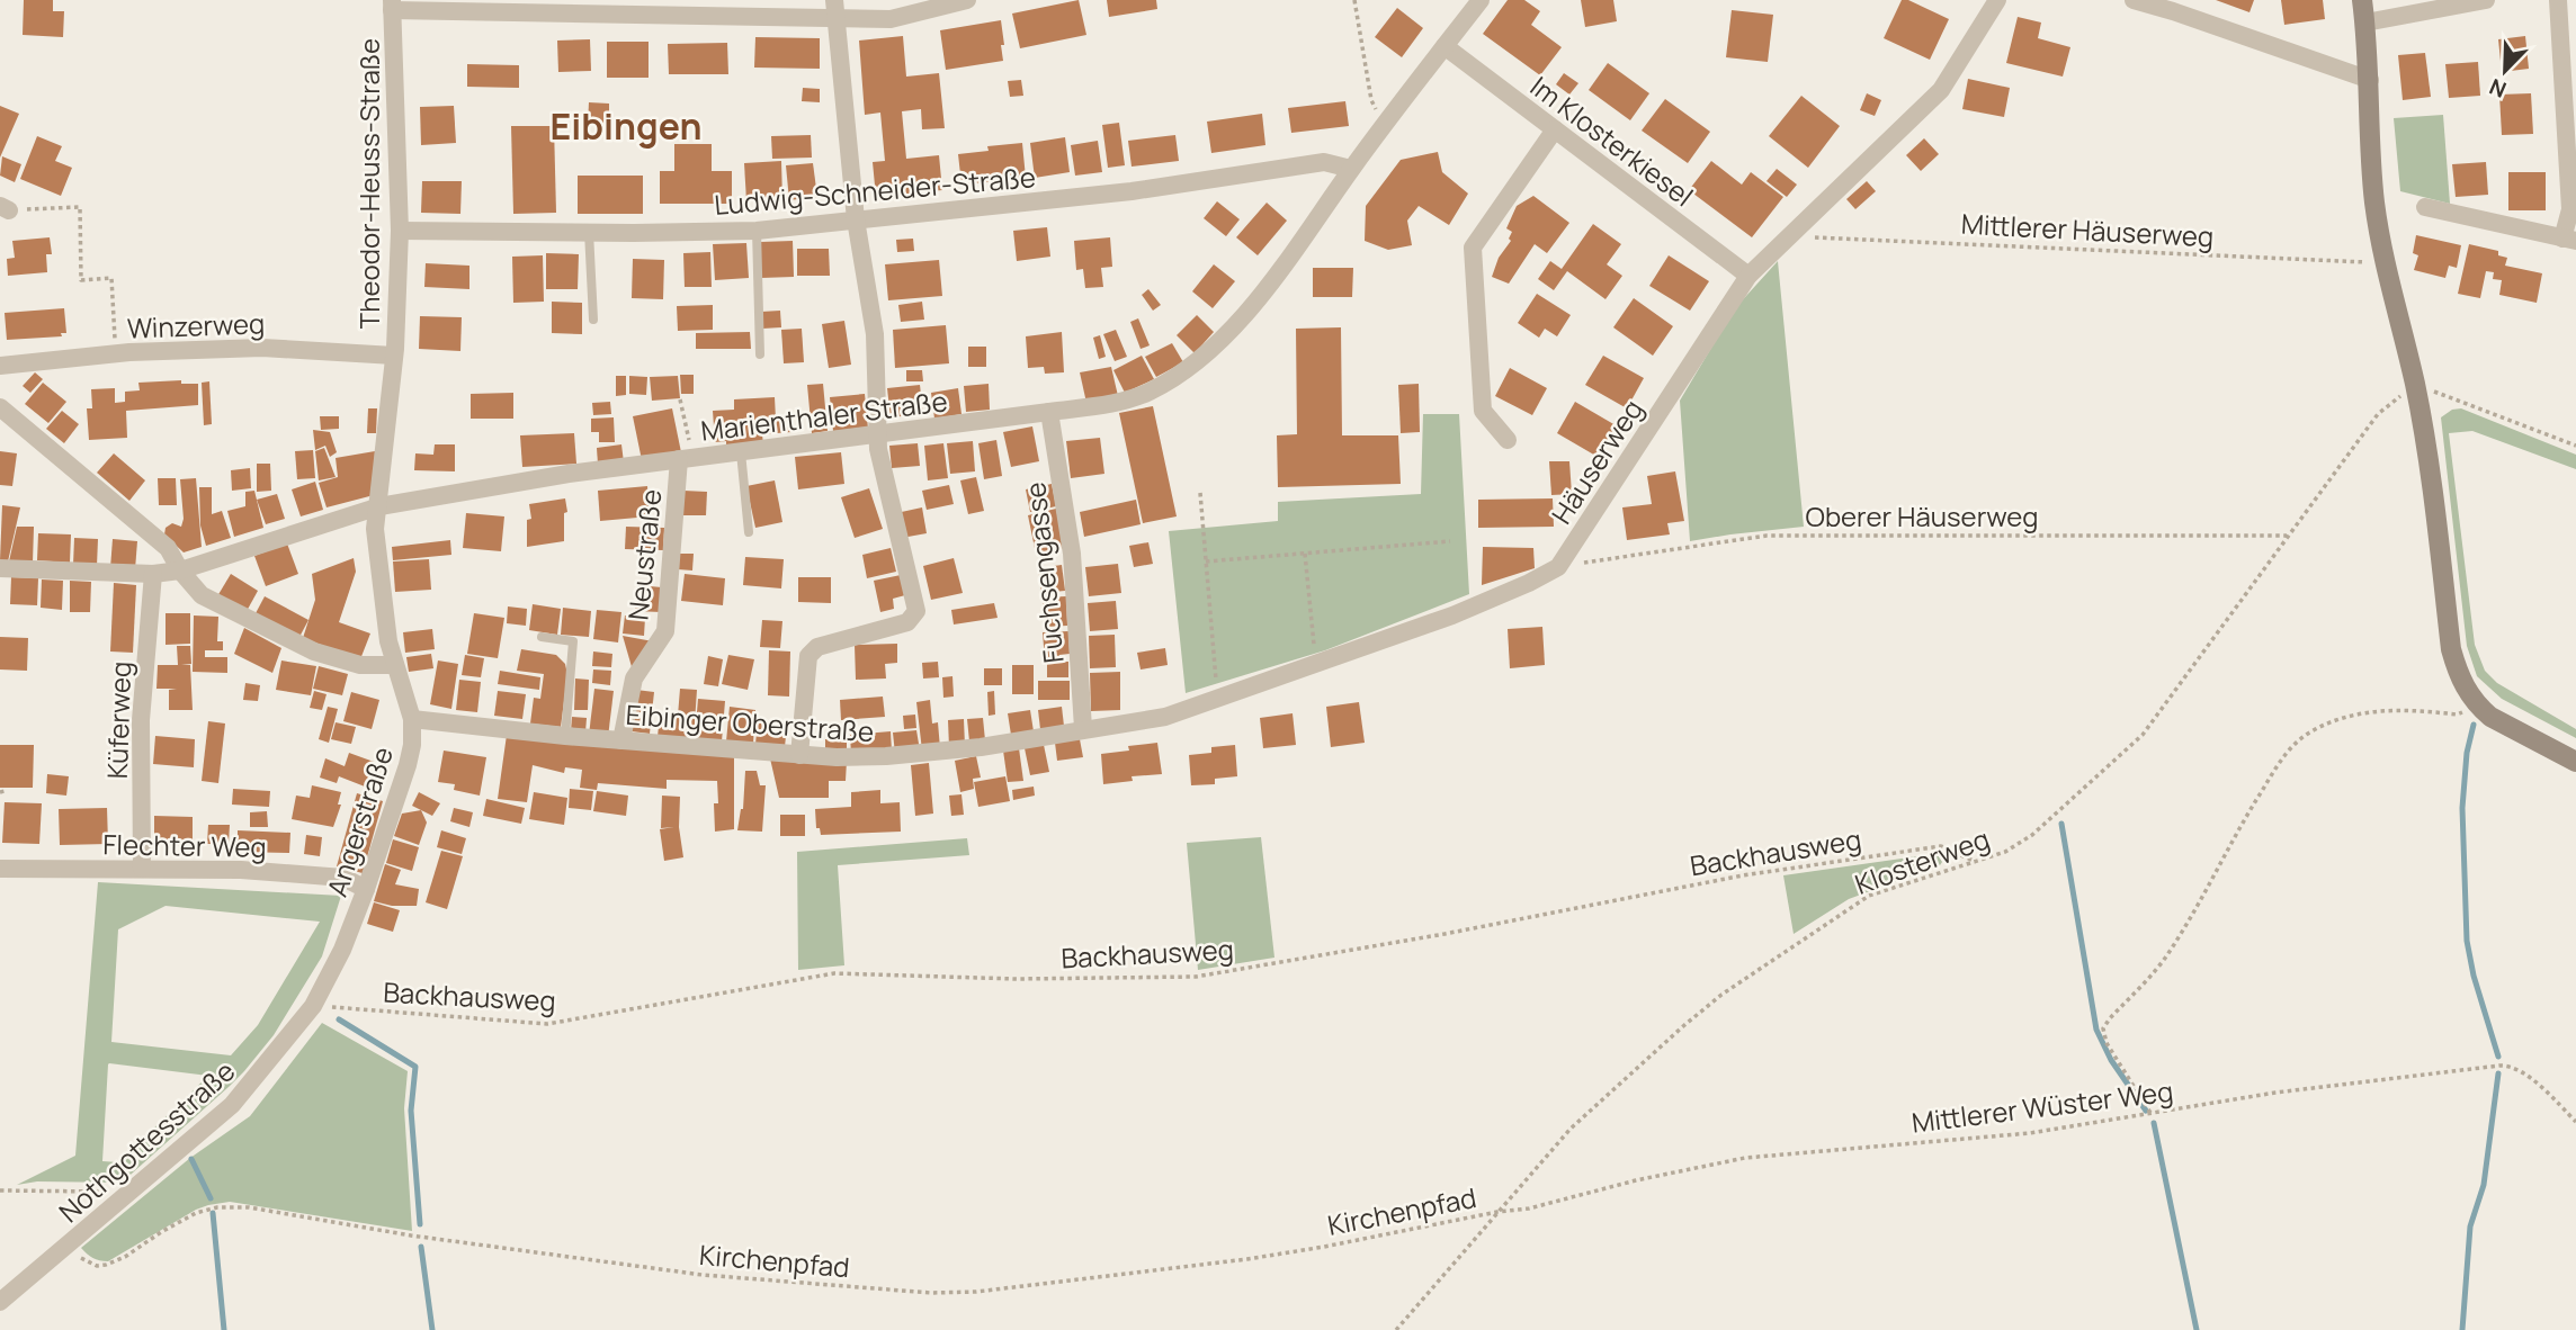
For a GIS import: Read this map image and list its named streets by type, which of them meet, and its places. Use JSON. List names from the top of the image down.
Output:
{
  "streets": {
    "street": [
      "Im Klosterkiesel",
      "Theodor-Heuss-Straße",
      "Ludwig-Schneider-Straße",
      "Winzerweg",
      "Marienthaler Straße",
      "Häuserweg",
      "Neustraße",
      "Fuchsengasse",
      "Küferweg",
      "Eibinger Oberstraße",
      "Angerstraße",
      "Flechter Weg",
      "Nothgottesstraße"
    ],
    "path": [
      "Mittlerer Häuserweg",
      "Oberer Häuserweg",
      "Backhausweg",
      "Klosterweg",
      "Mittlerer Wüster Weg",
      "Kirchenpfad"
    ]
  },
  "crossings": [
    ["Im Klosterkiesel", "Marienthaler Straße"],
    ["Im Klosterkiesel", "Häuserweg"],
    ["Theodor-Heuss-Straße", "Ludwig-Schneider-Straße"],
    ["Theodor-Heuss-Straße", "Winzerweg"],
    ["Theodor-Heuss-Straße", "Marienthaler Straße"],
    ["Theodor-Heuss-Straße", "Angerstraße"],
    ["Ludwig-Schneider-Straße", "Marienthaler Straße"],
    ["Mittlerer Häuserweg", "Häuserweg"],
    ["Marienthaler Straße", "Neustraße"],
    ["Marienthaler Straße", "Fuchsengasse"],
    ["Marienthaler Straße", "Küferweg"],
    ["Marienthaler Straße", "Angerstraße"],
    ["Häuserweg", "Oberer Häuserweg"],
    ["Häuserweg", "Fuchsengasse"],
    ["Häuserweg", "Eibinger Oberstraße"],
    ["Oberer Häuserweg", "Klosterweg"],
    ["Neustraße", "Eibinger Oberstraße"],
    ["Fuchsengasse", "Eibinger Oberstraße"],
    ["Küferweg", "Flechter Weg"],
    ["Eibinger Oberstraße", "Angerstraße"],
    ["Angerstraße", "Flechter Weg"],
    ["Angerstraße", "Backhausweg"],
    ["Angerstraße", "Nothgottesstraße"],
    ["Backhausweg", "Klosterweg"],
    ["Backhausweg", "Nothgottesstraße"],
    ["Klosterweg", "Mittlerer Wüster Weg"],
    ["Klosterweg", "Kirchenpfad"],
    ["Mittlerer Wüster Weg", "Kirchenpfad"],
    ["Nothgottesstraße", "Kirchenpfad"]
  ],
  "districts": ["Eibingen"],
  "north": "bottom left"
}
